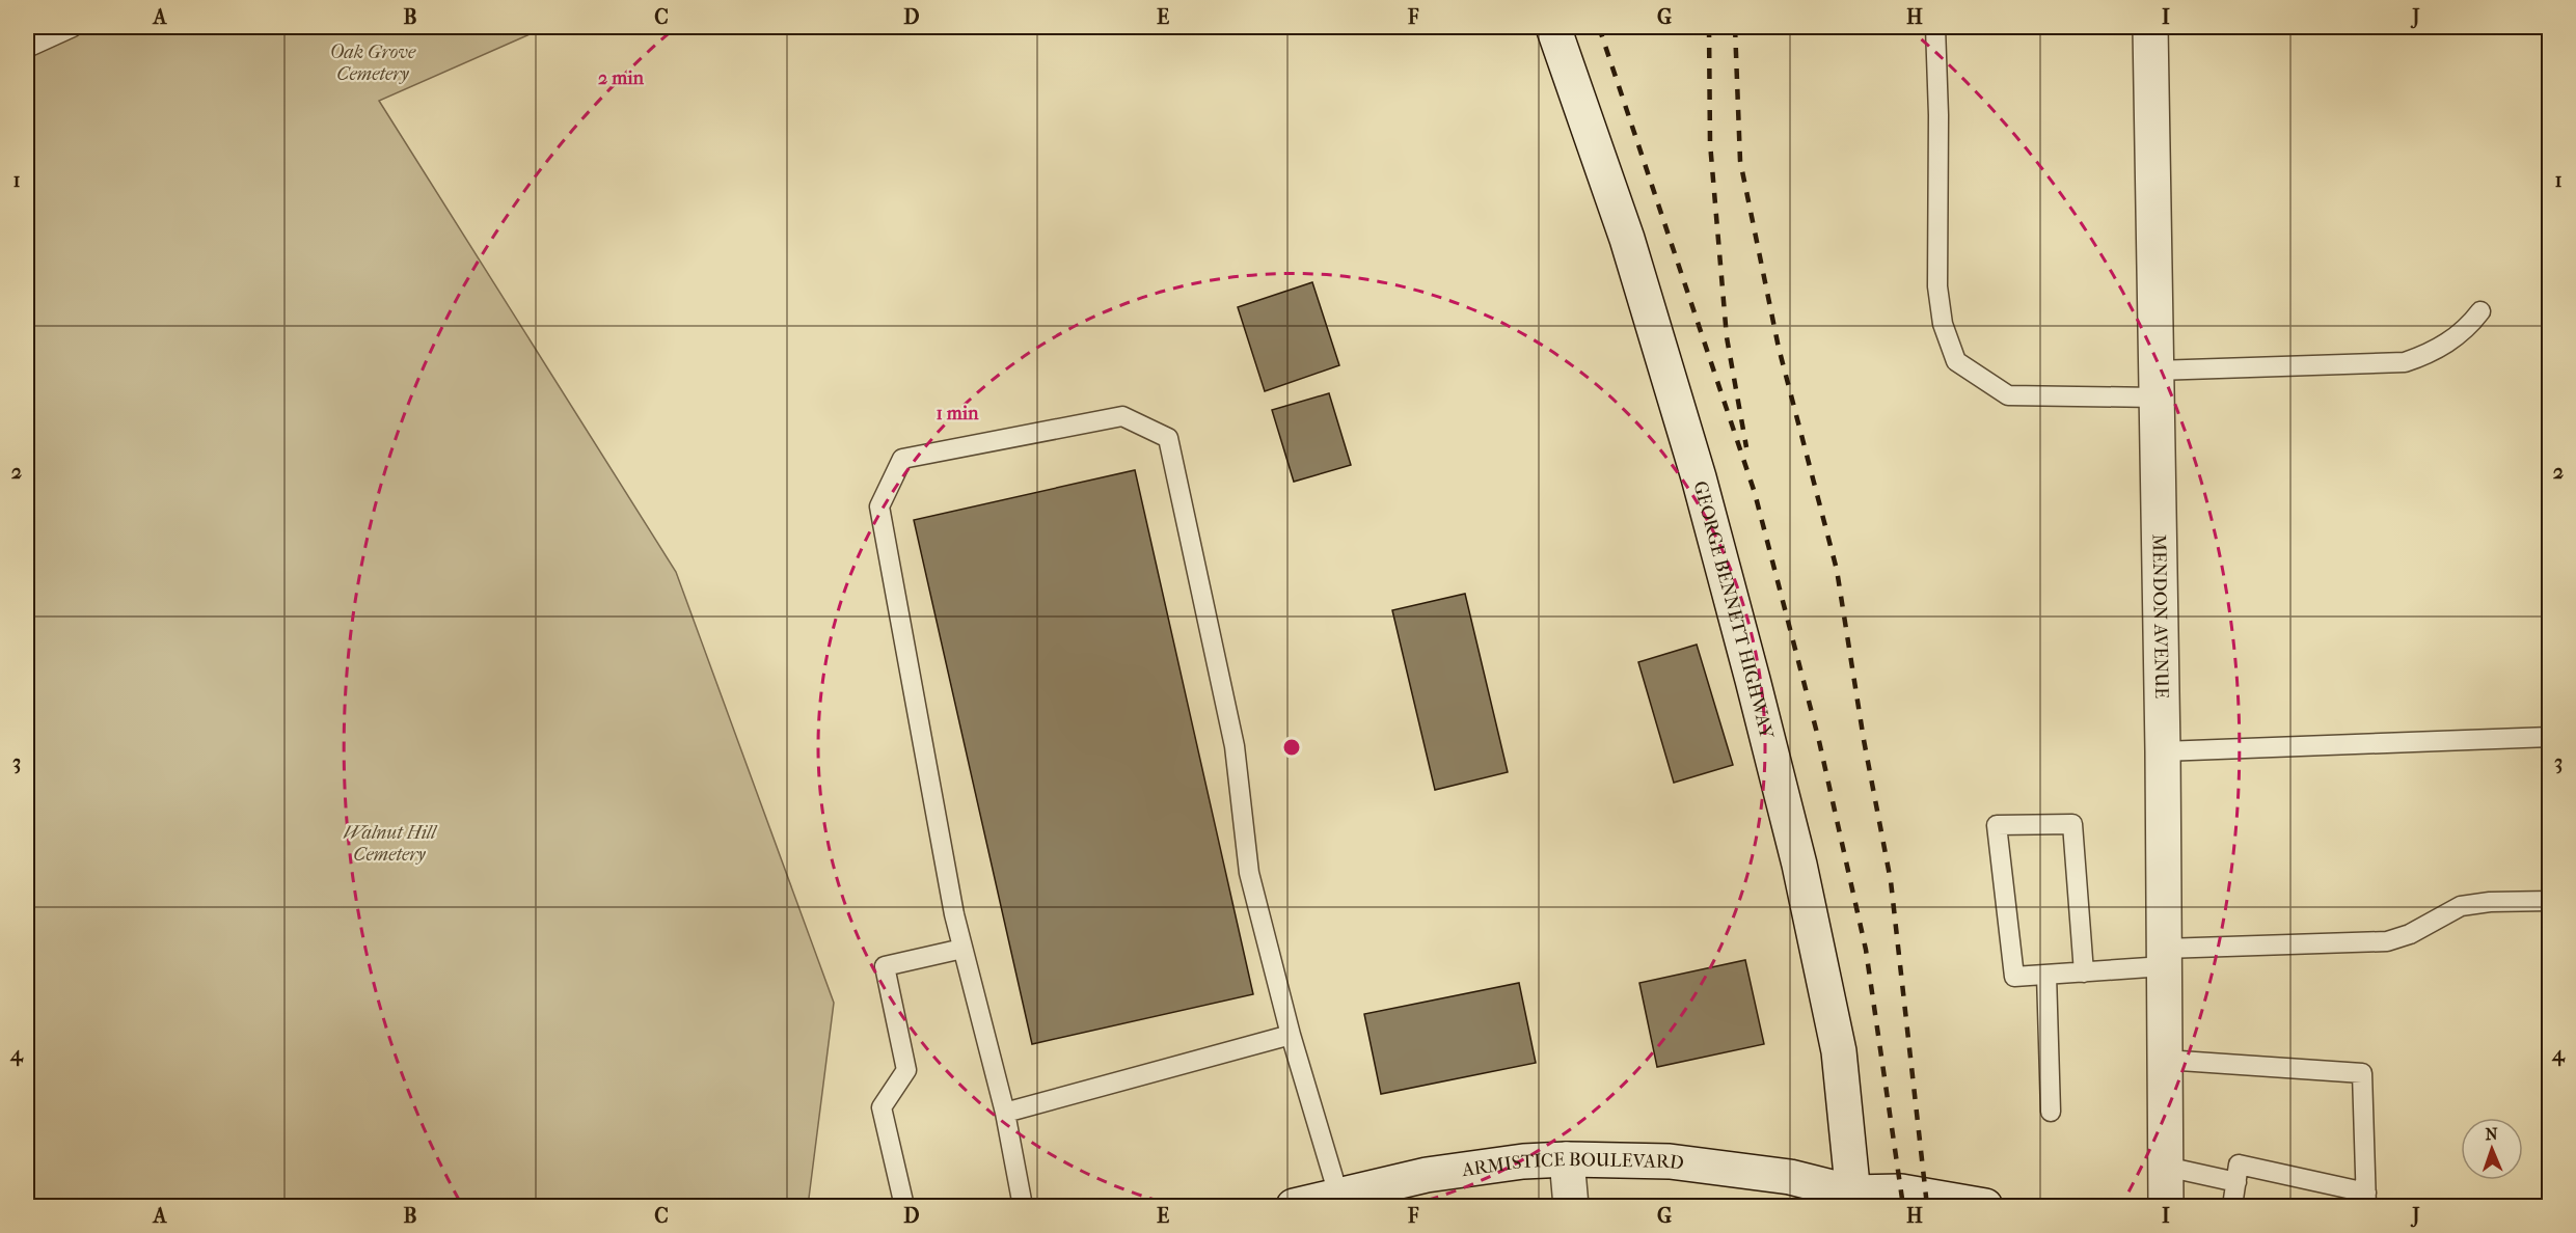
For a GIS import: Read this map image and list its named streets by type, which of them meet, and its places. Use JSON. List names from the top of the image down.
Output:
{
  "streets": {
    "main road": ["GEORGE BENNETT HIGHWAY", "MENDON AVENUE", "ARMISTICE BOULEVARD"]
  },
  "crossings": [
    ["GEORGE BENNETT HIGHWAY", "ARMISTICE BOULEVARD"]
  ],
  "parks": ["Oak Grove Cemetery", "Walnut Hill Cemetery"],
  "north": "top",
  "grid": {
    "columns": [
      "A",
      "B",
      "C",
      "D",
      "E",
      "F",
      "G",
      "H",
      "I",
      "J"
    ],
    "rows": [
      "1",
      "2",
      "3",
      "4"
    ]
  },
  "rings": ["2 min", "1 min"]
}
